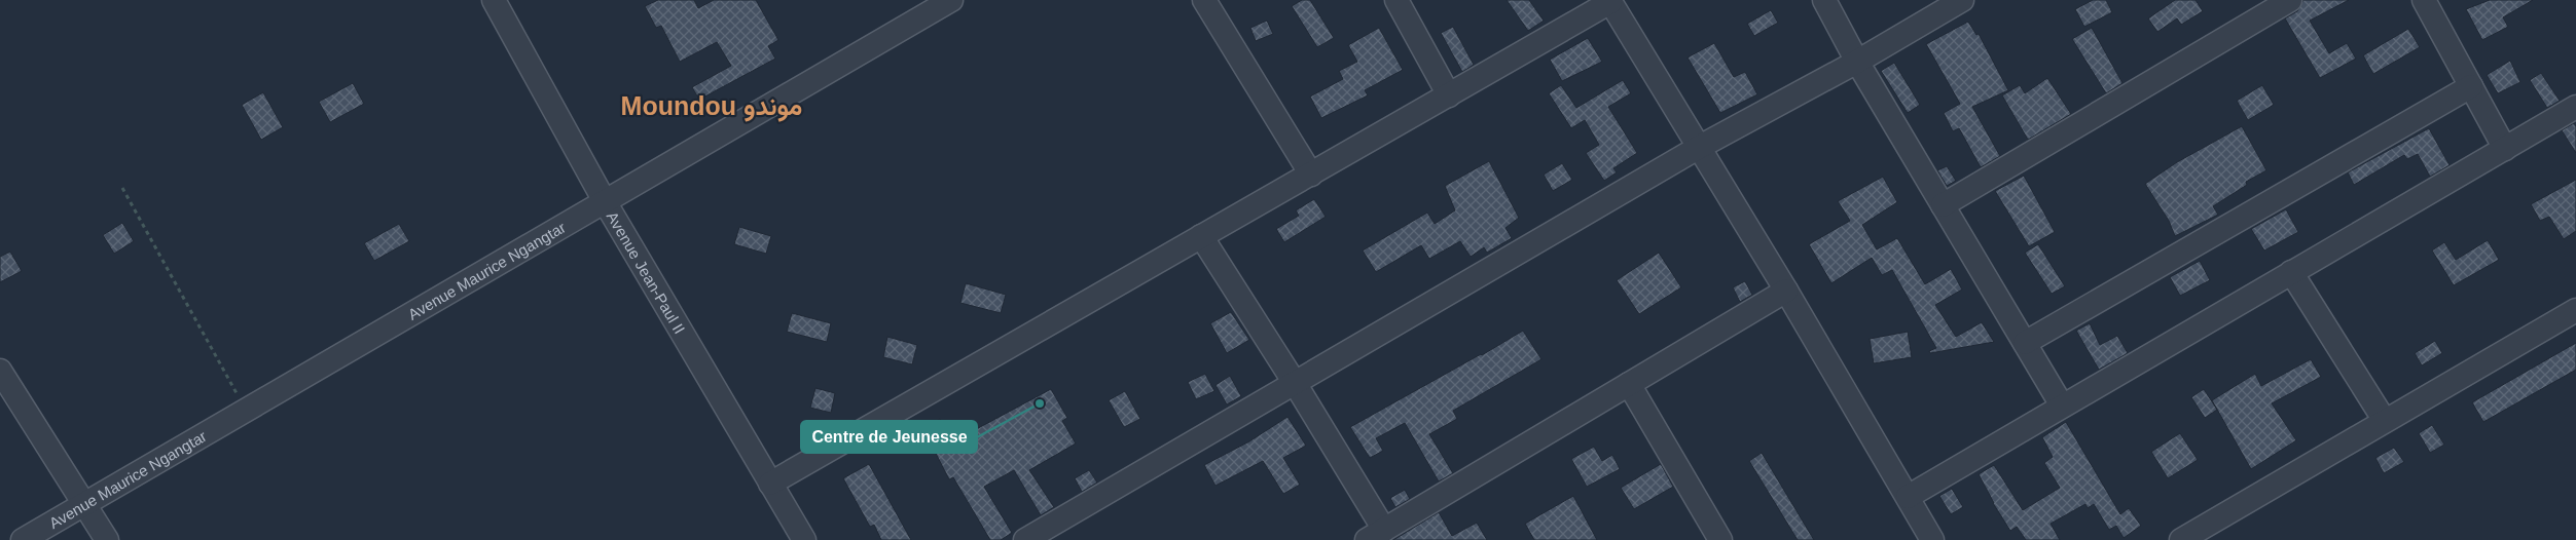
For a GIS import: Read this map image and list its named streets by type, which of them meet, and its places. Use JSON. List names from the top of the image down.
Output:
{
  "streets": {
    "street": ["Avenue Maurice Ngangtar", "Avenue Jean-Paul II"]
  },
  "crossings": [
    ["Avenue Maurice Ngangtar", "Avenue Jean-Paul II"]
  ],
  "districts": ["Moundou موندو"],
  "places": ["Centre de Jeunesse"]
}
